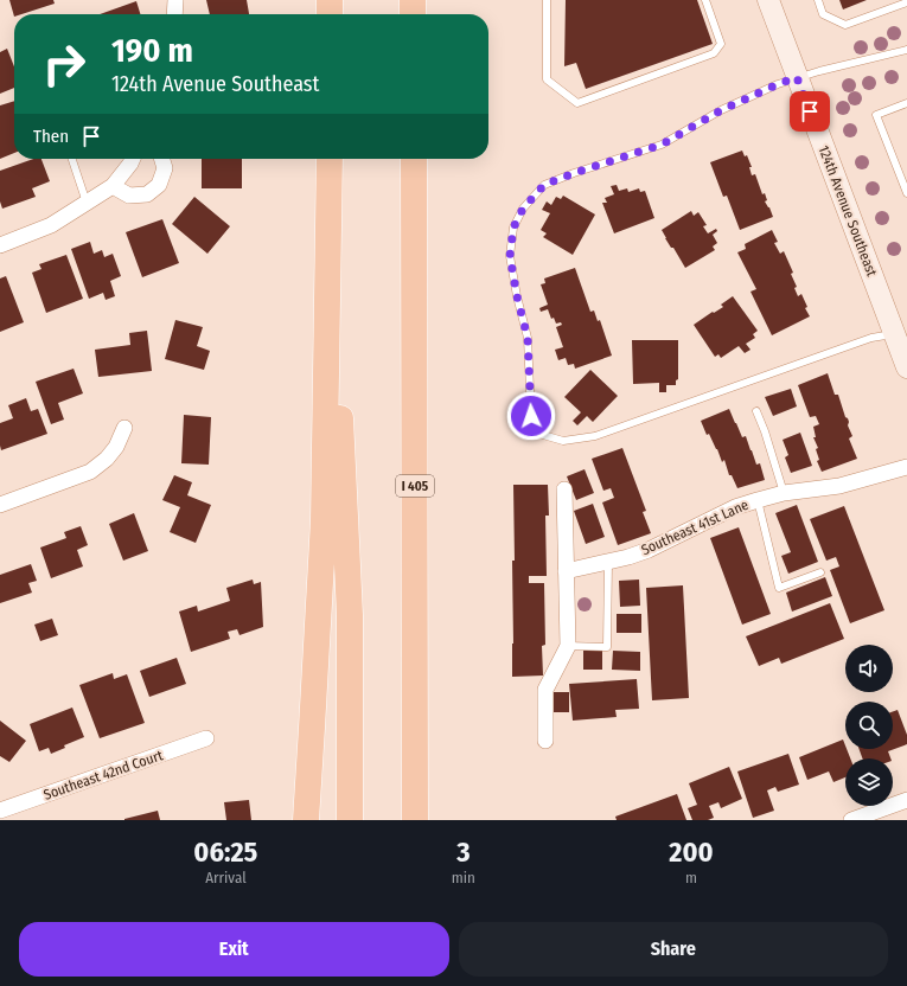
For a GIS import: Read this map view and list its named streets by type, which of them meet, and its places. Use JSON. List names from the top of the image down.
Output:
{
  "streets": {
    "highway": ["I 405"],
    "street": ["124th Avenue Southeast", "Southeast 41st Lane", "Southeast 42nd Court"]
  },
  "page": {
    "turn": ["190 m", "124th Avenue Southeast"],
    "then": "Then",
    "eta": [
      "06:25",
      "Arrival",
      "3",
      "min",
      "200",
      "m"
    ],
    "buttons": ["Exit", "Share"]
  }
}
